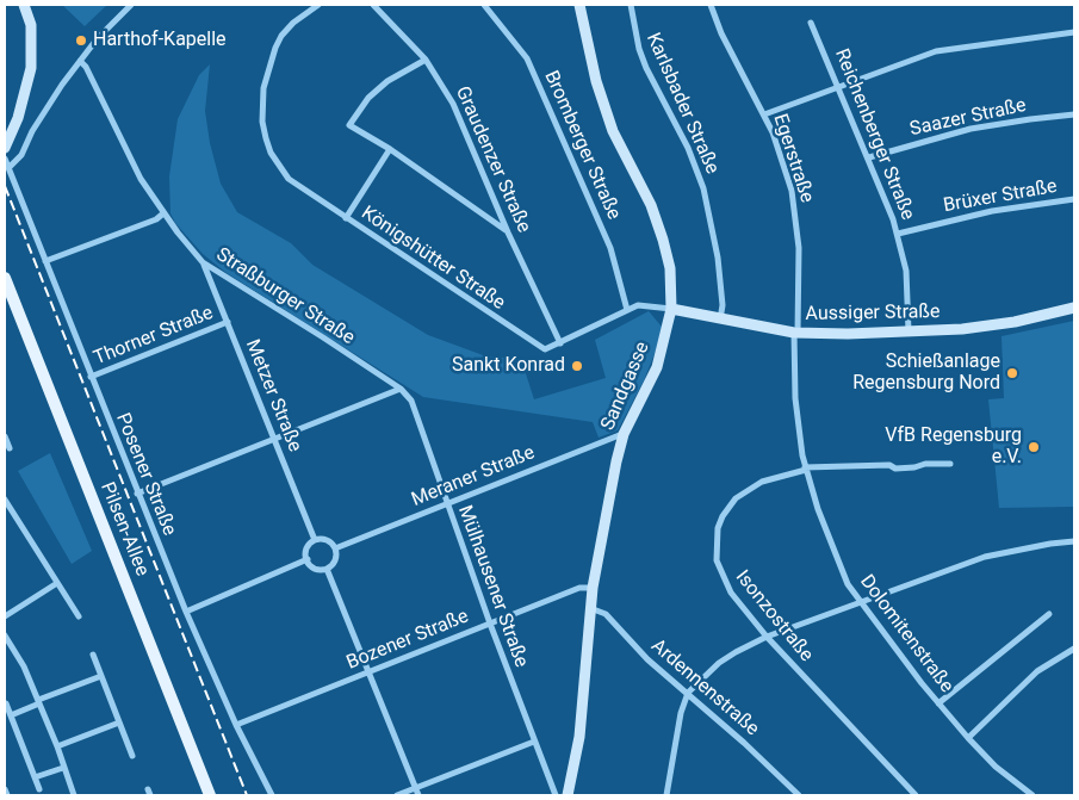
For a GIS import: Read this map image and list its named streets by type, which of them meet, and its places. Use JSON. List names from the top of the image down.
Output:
{
  "streets": {
    "main road": ["Pilsen-Allee"],
    "street": [
      "Karlsbader Straße",
      "Saazer Straße",
      "Reichenberger Straße",
      "Bromberger Straße",
      "Egerstraße",
      "Graudenzer Straße",
      "Brüxer Straße",
      "Königshütter Straße",
      "Straßburger Straße",
      "Aussiger Straße",
      "Thorner Straße",
      "Sandgasse",
      "Metzer Straße",
      "Posener Straße",
      "Meraner Straße",
      "Mülhausener Straße",
      "Isonzostraße",
      "Dolomitenstraße",
      "Bozener Straße",
      "Ardennenstraße"
    ]
  },
  "crossings": [
    ["Karlsbader Straße", "Aussiger Straße"],
    ["Saazer Straße", "Reichenberger Straße"],
    ["Reichenberger Straße", "Brüxer Straße"],
    ["Reichenberger Straße", "Aussiger Straße"],
    ["Egerstraße", "Aussiger Straße"],
    ["Egerstraße", "Dolomitenstraße"],
    ["Graudenzer Straße", "Königshütter Straße"],
    ["Straßburger Straße", "Metzer Straße"],
    ["Straßburger Straße", "Mülhausener Straße"],
    ["Aussiger Straße", "Sandgasse"],
    ["Aussiger Straße", "Dolomitenstraße"],
    ["Thorner Straße", "Metzer Straße"],
    ["Thorner Straße", "Posener Straße"],
    ["Sandgasse", "Meraner Straße"],
    ["Sandgasse", "Bozener Straße"],
    ["Sandgasse", "Ardennenstraße"],
    ["Metzer Straße", "Meraner Straße"],
    ["Posener Straße", "Bozener Straße"],
    ["Meraner Straße", "Mülhausener Straße"],
    ["Mülhausener Straße", "Bozener Straße"],
    ["Isonzostraße", "Dolomitenstraße"]
  ],
  "places": [
    "Harthof-Kapelle",
    "Sankt Konrad",
    "Schießanlage Regensburg Nord",
    "VfB Regensburg e.V."
  ]
}
